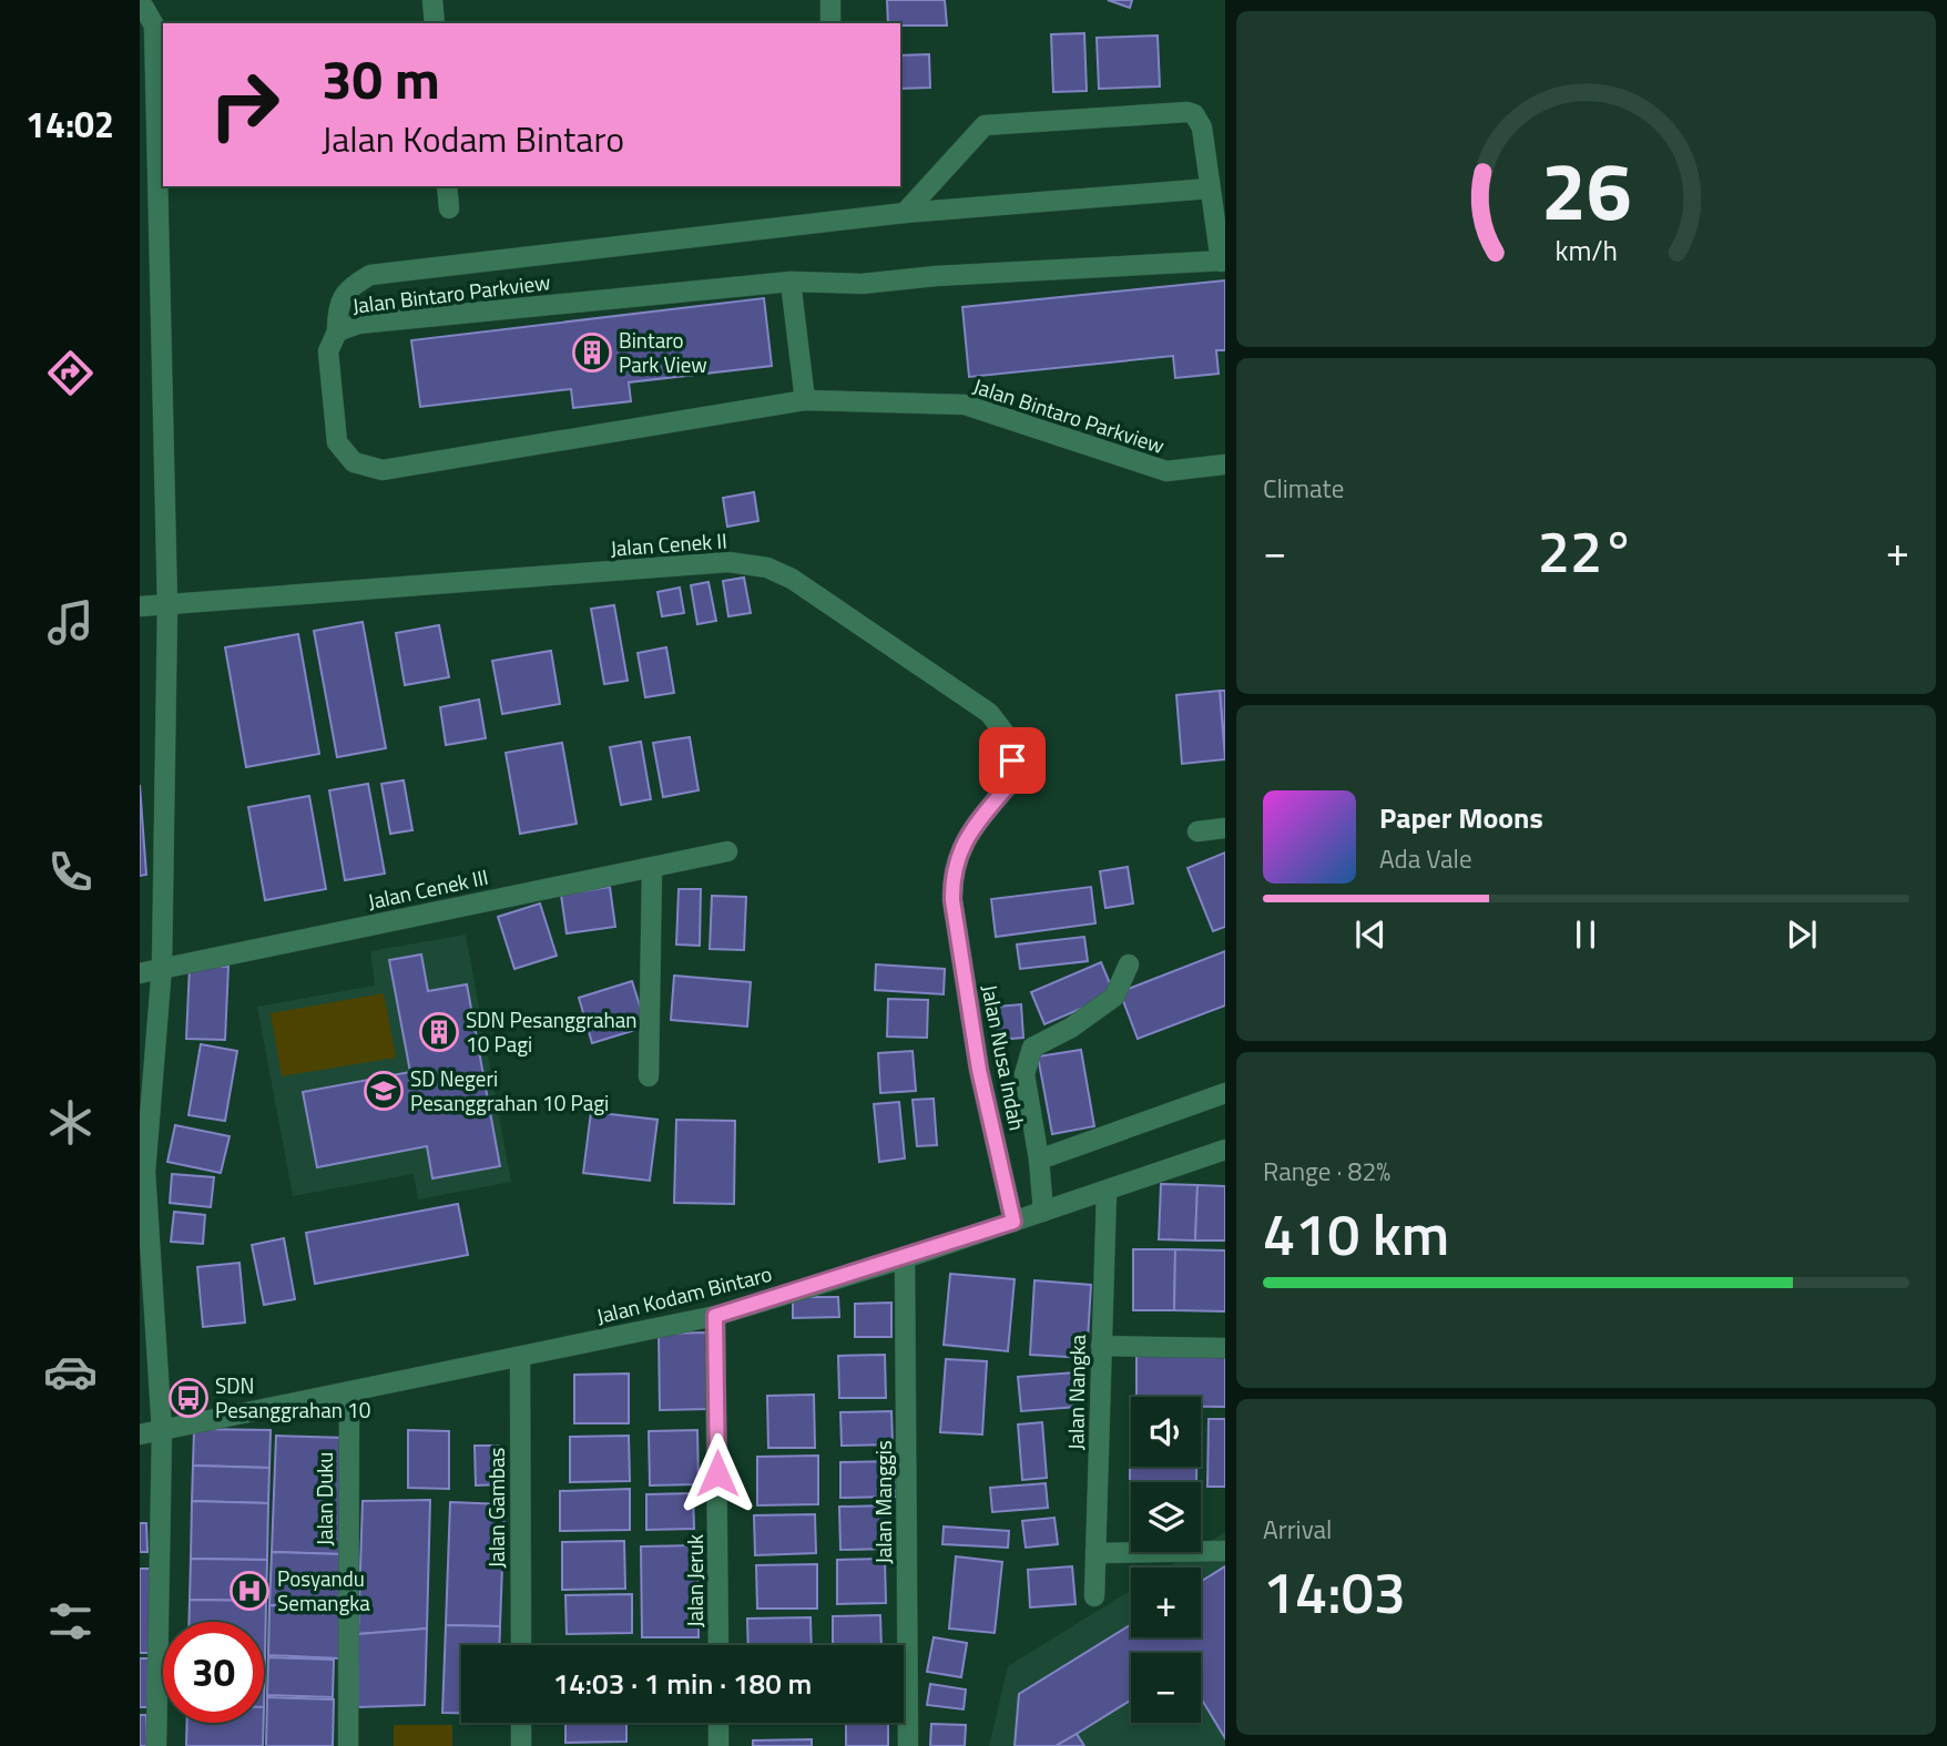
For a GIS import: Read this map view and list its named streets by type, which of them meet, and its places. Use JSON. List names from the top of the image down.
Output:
{
  "streets": {
    "street": [
      "Jalan Bintaro Parkview",
      "Jalan Cenek II",
      "Jalan Cenek III",
      "Jalan Nusa Indah",
      "Jalan Kodam Bintaro",
      "Jalan Nangka",
      "Jalan Duku",
      "Jalan Manggis",
      "Jalan Gambas",
      "Jalan Jeruk"
    ]
  },
  "crossings": [
    ["Jalan Cenek II", "Jalan Nusa Indah"],
    ["Jalan Nusa Indah", "Jalan Kodam Bintaro"],
    ["Jalan Kodam Bintaro", "Jalan Nangka"],
    ["Jalan Kodam Bintaro", "Jalan Duku"],
    ["Jalan Kodam Bintaro", "Jalan Manggis"],
    ["Jalan Kodam Bintaro", "Jalan Gambas"],
    ["Jalan Kodam Bintaro", "Jalan Jeruk"]
  ],
  "places": {
    "building": ["Bintaro Park View", "SDN Pesanggrahan 10 Pagi"],
    "school or university": ["SD Negeri Pesanggrahan 10 Pagi"],
    "bus stop": ["SDN Pesanggrahan 10"],
    "hospital": ["Posyandu Semangka"]
  },
  "page": {
    "tabs": "14:02",
    "turn": ["30 m", "Jalan Kodam Bintaro"],
    "tile": [
      "Climate",
      ["Range · 82%", "410 km"],
      ["Arrival", "14:03"]
    ],
    "heat": ["−", "22°", "+"],
    "song": ["Paper Moons", "Ada Vale"],
    "map_buttons": ["+", "−"],
    "limit": "30",
    "trip": "14:03 · 1 min · 180 m",
    "gauge": ["26", "km/h"]
  }
}
